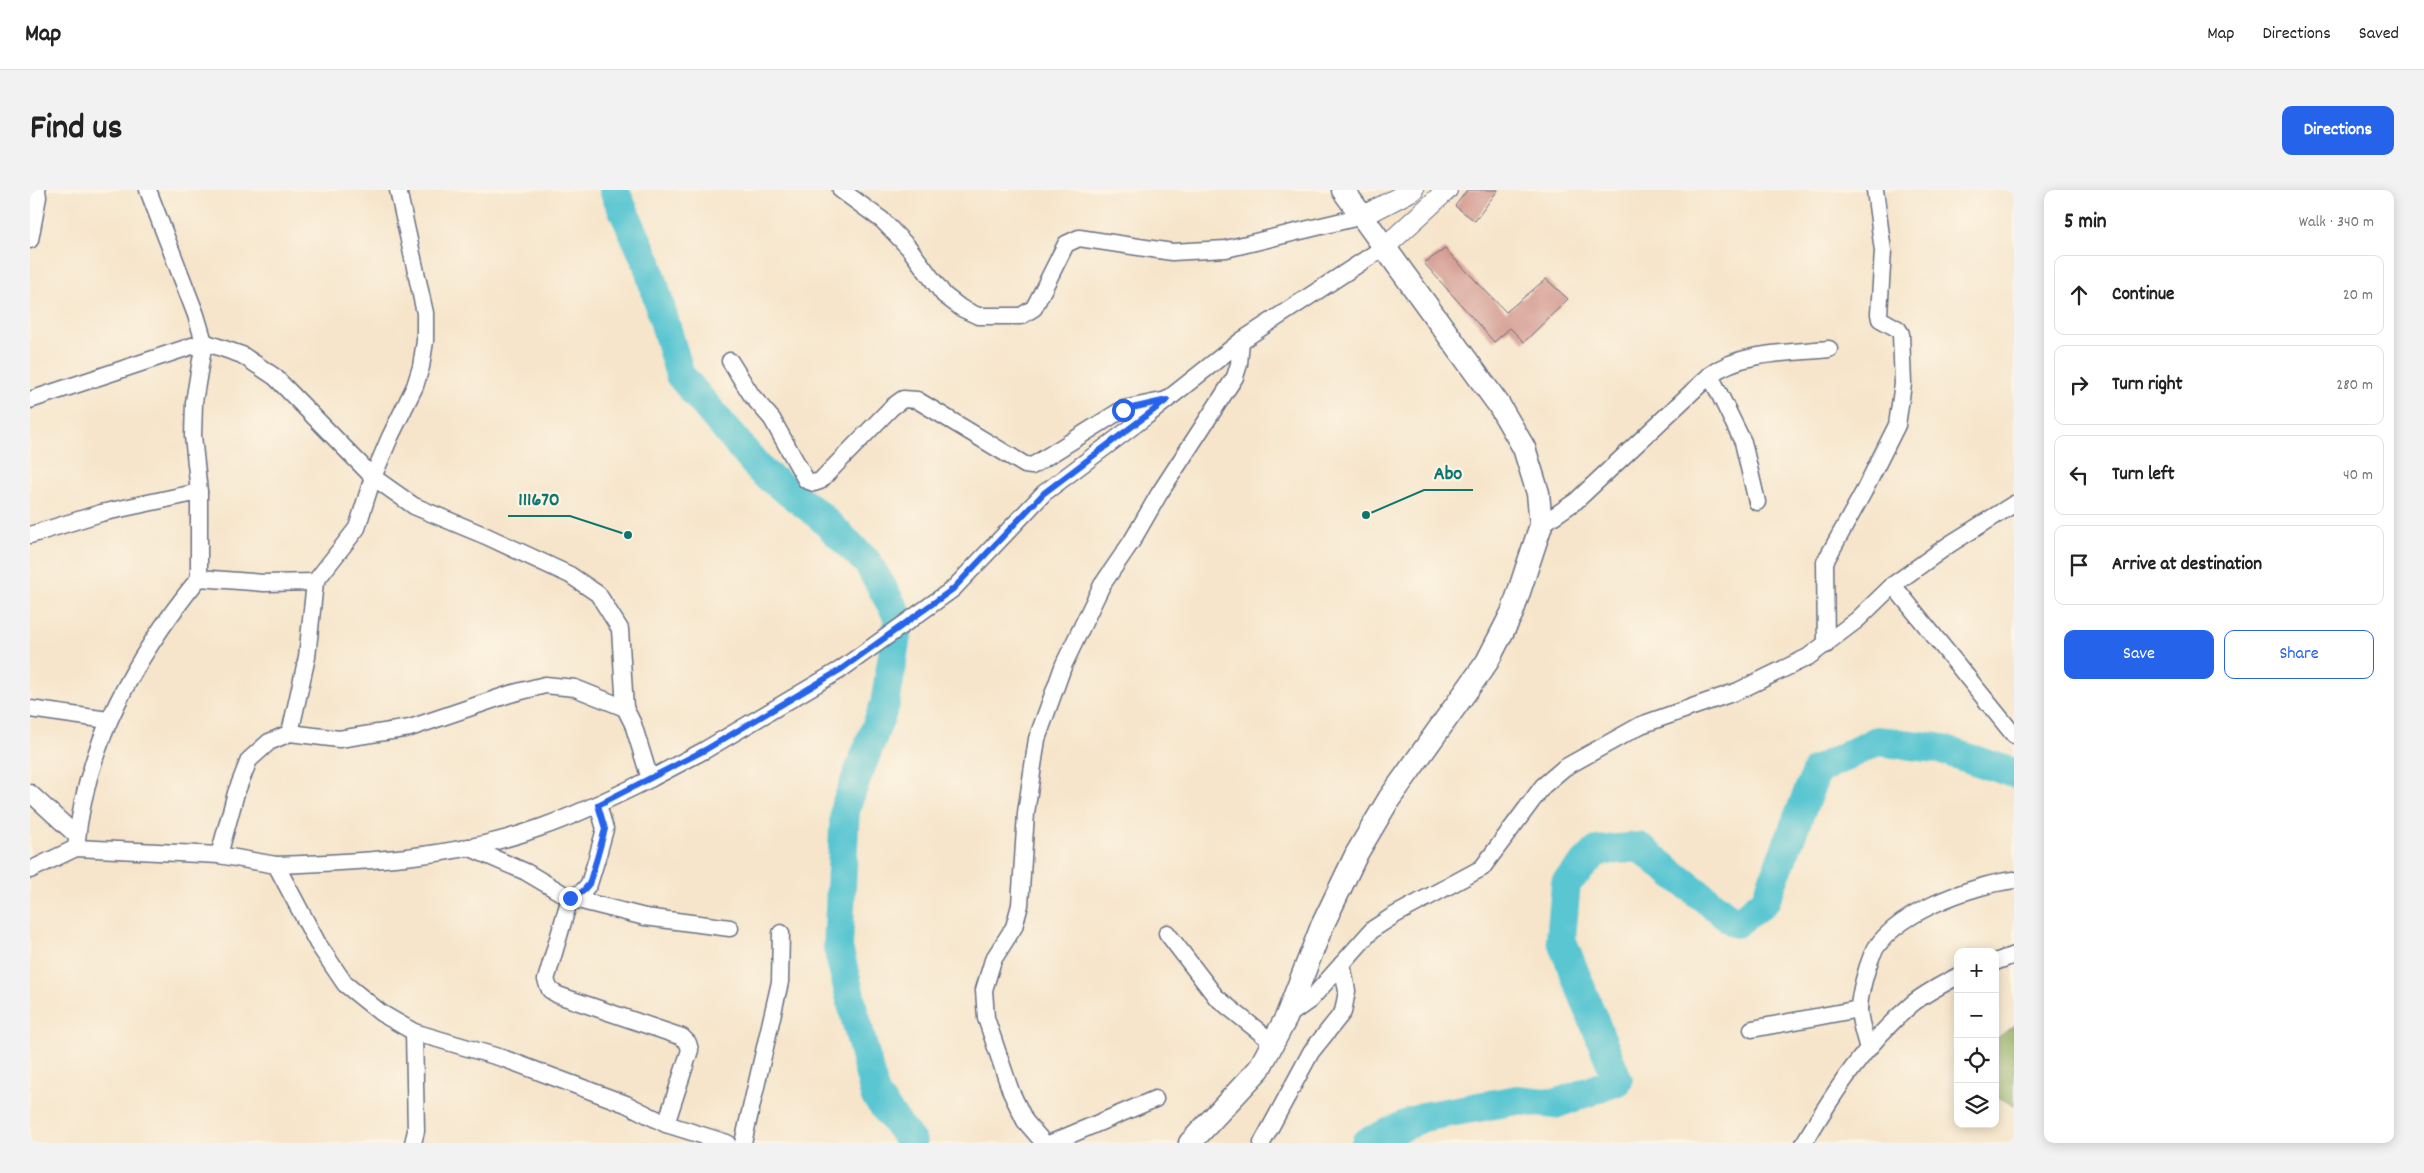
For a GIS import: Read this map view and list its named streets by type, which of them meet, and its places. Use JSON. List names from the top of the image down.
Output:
{
  "places": ["Abo", "111670"],
  "page": {
    "header": "Map",
    "nav": ["Map", "Directions", "Saved"],
    "title": "Find us",
    "buttons": [
      "Directions",
      ["Save", "Share"]
    ],
    "heading": ["5 min", "Walk · 340 m"],
    "list": [
      ["Continue", "20 m"],
      ["Turn right", "280 m"],
      ["Turn left", "40 m"],
      "Arrive at destination"
    ],
    "map_buttons": ["+", "−"]
  }
}
